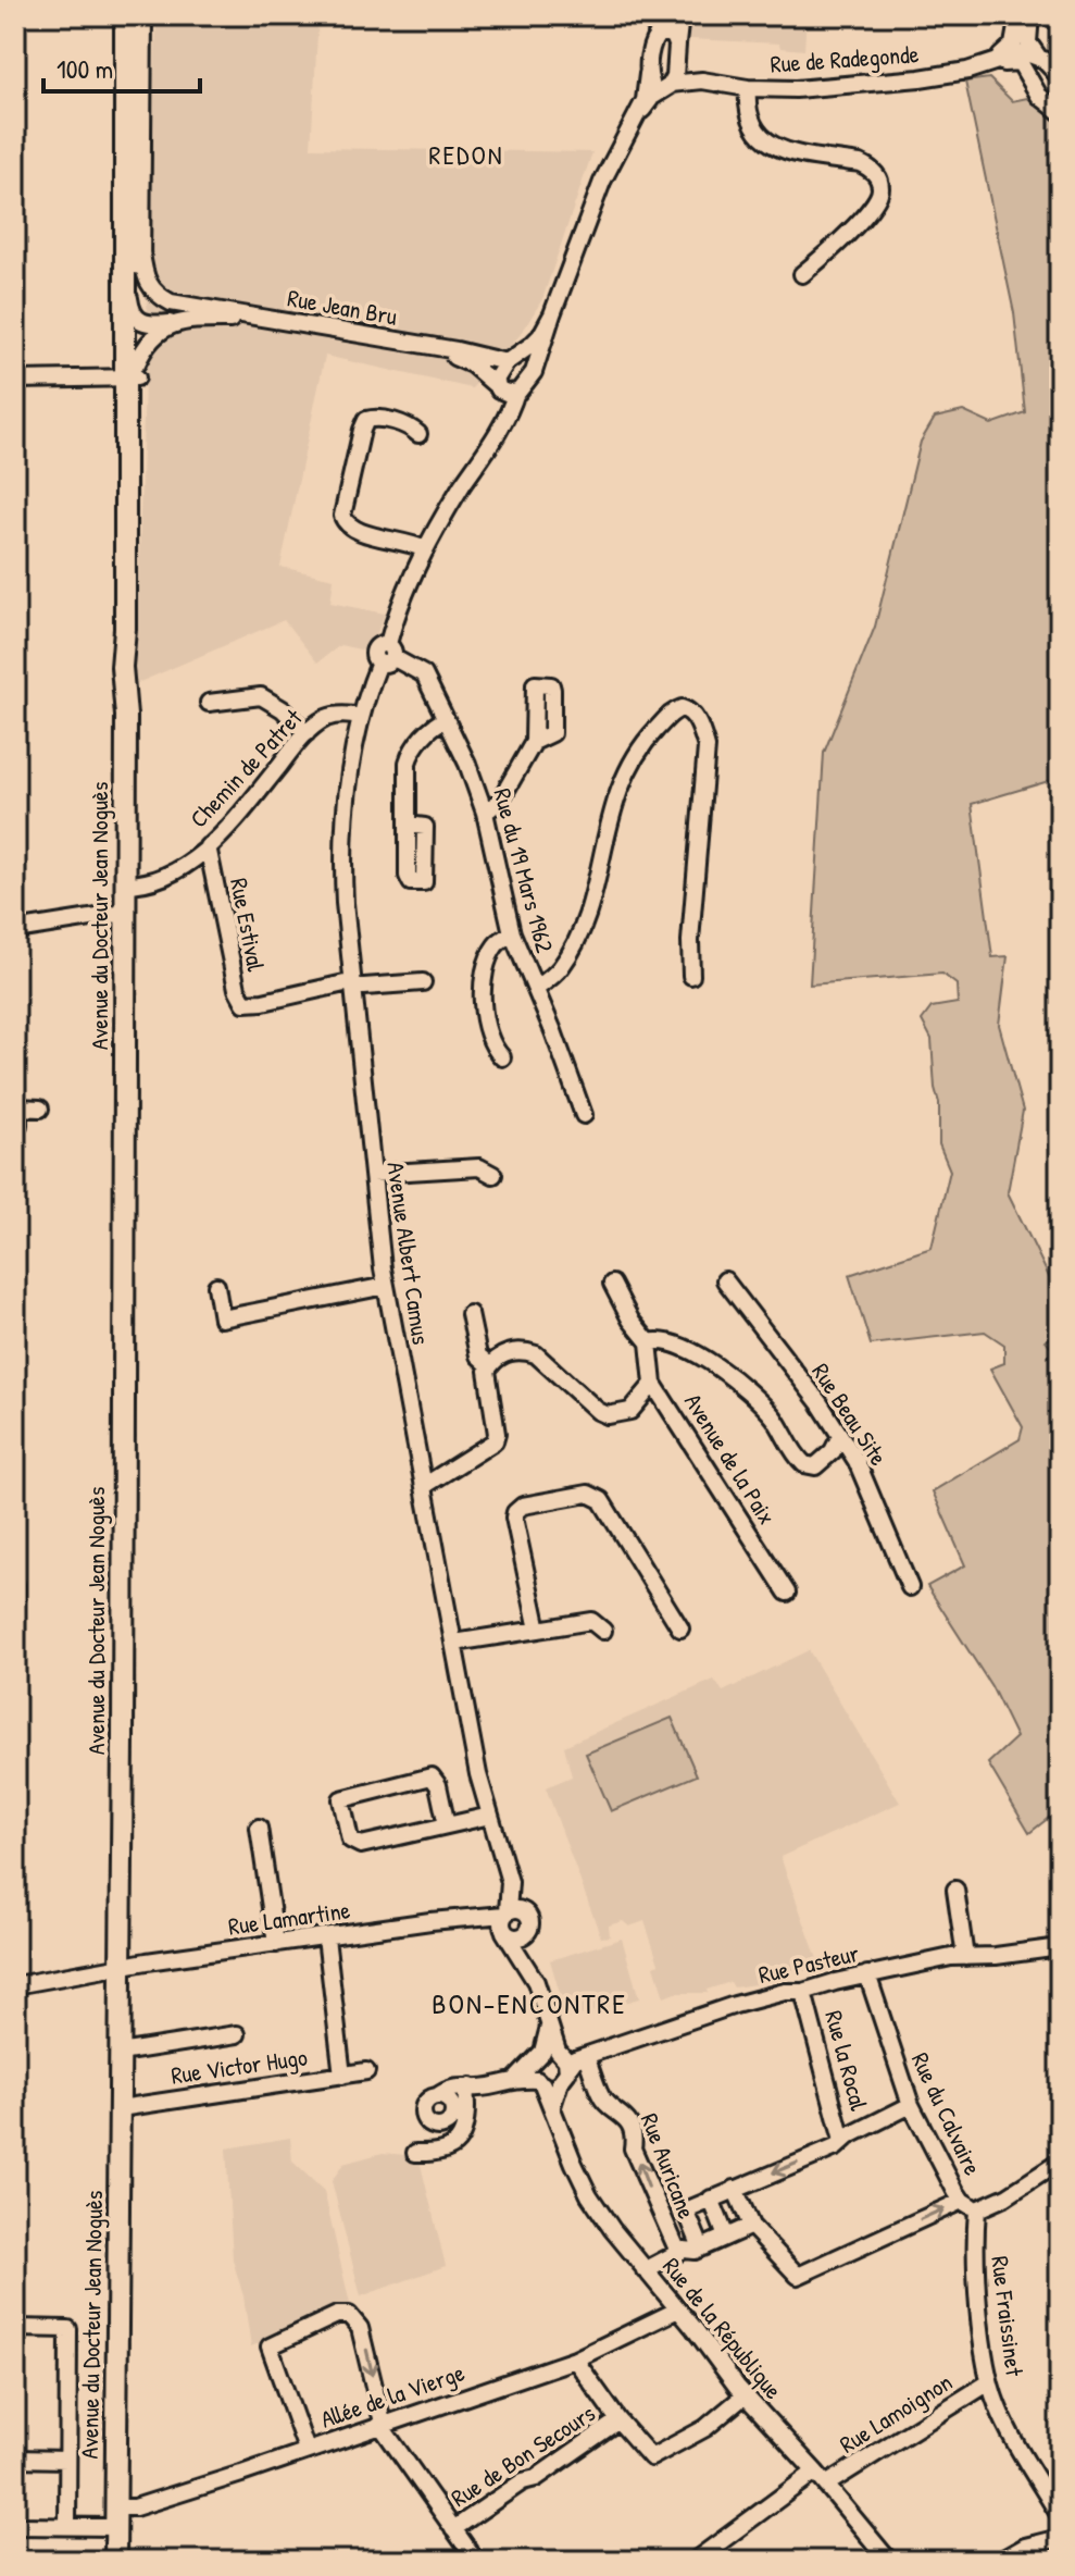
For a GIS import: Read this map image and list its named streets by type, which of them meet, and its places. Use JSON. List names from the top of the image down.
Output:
{
  "streets": {
    "main road": ["Avenue du Docteur Jean Noguès"],
    "street": [
      "Rue de Radegonde",
      "Rue Jean Bru",
      "Chemin de Patret",
      "Rue du 19 Mars 1962",
      "Rue Estival",
      "Avenue Albert Camus",
      "Rue Beau Site",
      "Avenue de la Paix",
      "Rue Lamartine",
      "Rue Pasteur",
      "Rue la Rocal",
      "Rue Victor Hugo",
      "Rue du Calvaire",
      "Rue Auricane",
      "Rue Fraissinet",
      "Rue de la République",
      "Allée de la Vierge",
      "Rue Lamoignon",
      "Rue de Bon Secours"
    ]
  },
  "crossings": [
    ["Rue Jean Bru", "Avenue du Docteur Jean Noguès"],
    ["Rue Jean Bru", "Avenue Albert Camus"],
    ["Chemin de Patret", "Avenue du Docteur Jean Noguès"],
    ["Chemin de Patret", "Rue Estival"],
    ["Chemin de Patret", "Avenue Albert Camus"],
    ["Rue du 19 Mars 1962", "Avenue Albert Camus"],
    ["Avenue du Docteur Jean Noguès", "Rue Lamartine"],
    ["Avenue du Docteur Jean Noguès", "Rue Victor Hugo"],
    ["Avenue du Docteur Jean Noguès", "Allée de la Vierge"],
    ["Rue Estival", "Avenue Albert Camus"],
    ["Avenue Albert Camus", "Rue Lamartine"],
    ["Rue Pasteur", "Rue la Rocal"],
    ["Rue Pasteur", "Rue du Calvaire"],
    ["Rue Pasteur", "Rue Auricane"],
    ["Rue Pasteur", "Rue de la République"],
    ["Rue Auricane", "Rue de la République"],
    ["Rue Fraissinet", "Rue Lamoignon"],
    ["Rue de la République", "Allée de la Vierge"],
    ["Rue de la République", "Rue Lamoignon"]
  ],
  "districts": ["REDON", "BON-ENCONTRE"],
  "scale_bar": "100 m"
}
